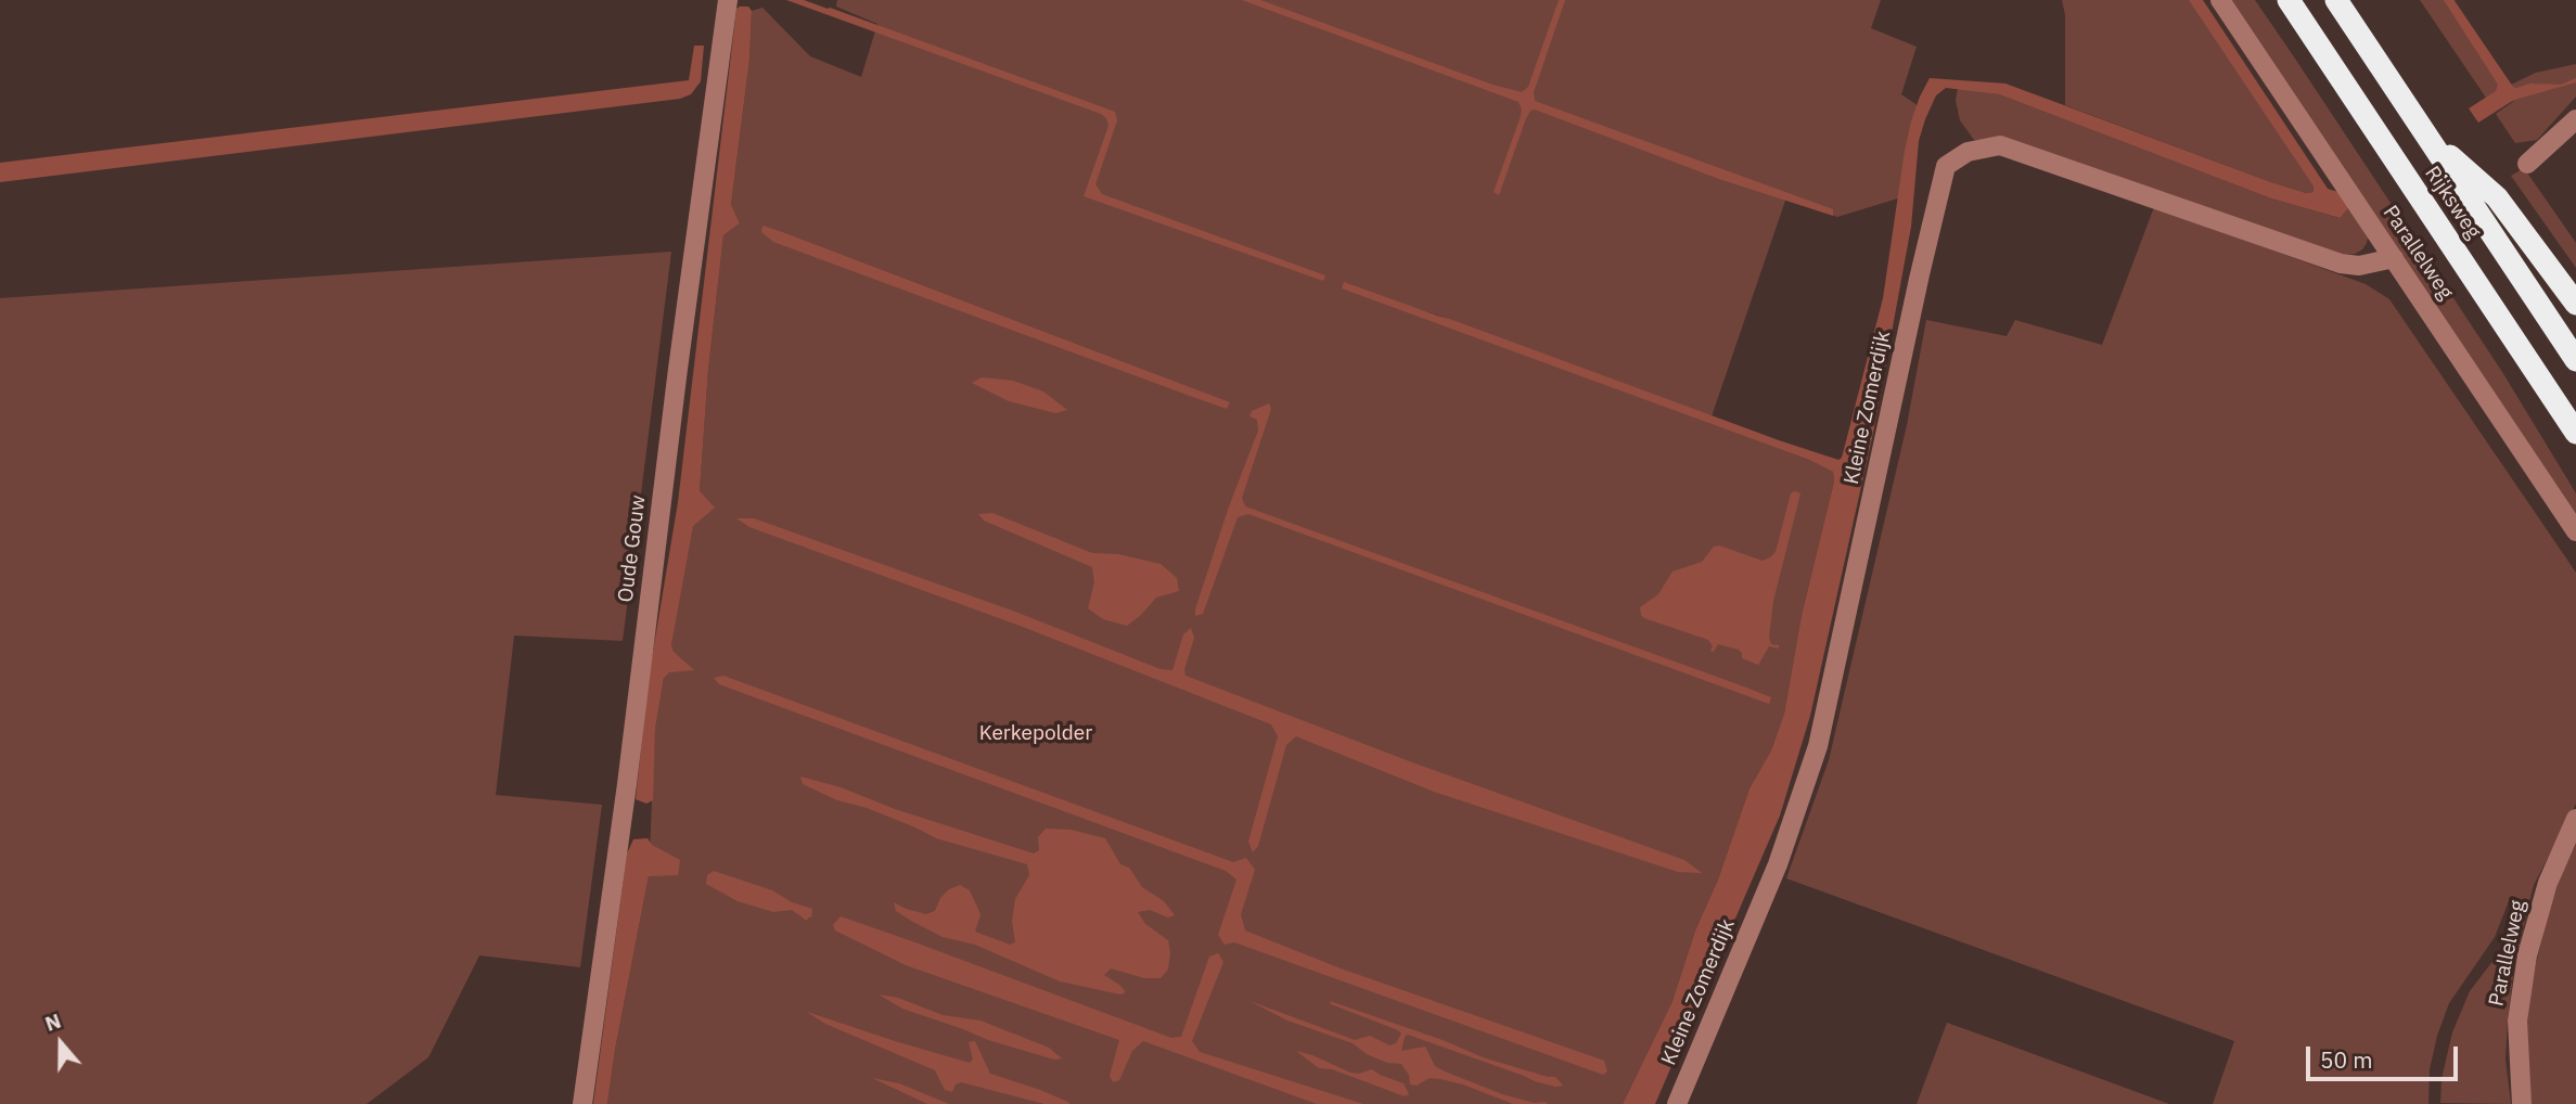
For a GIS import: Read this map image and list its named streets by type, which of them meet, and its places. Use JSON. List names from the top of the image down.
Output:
{
  "streets": {
    "highway": ["Rijksweg"],
    "street": ["Parallelweg", "Kleine Zomerdijk", "Oude Gouw"]
  },
  "crossings": [
    ["Parallelweg", "Kleine Zomerdijk"]
  ],
  "parks": ["Kerkepolder"],
  "scale_bar": "50 m",
  "north": "top"
}
